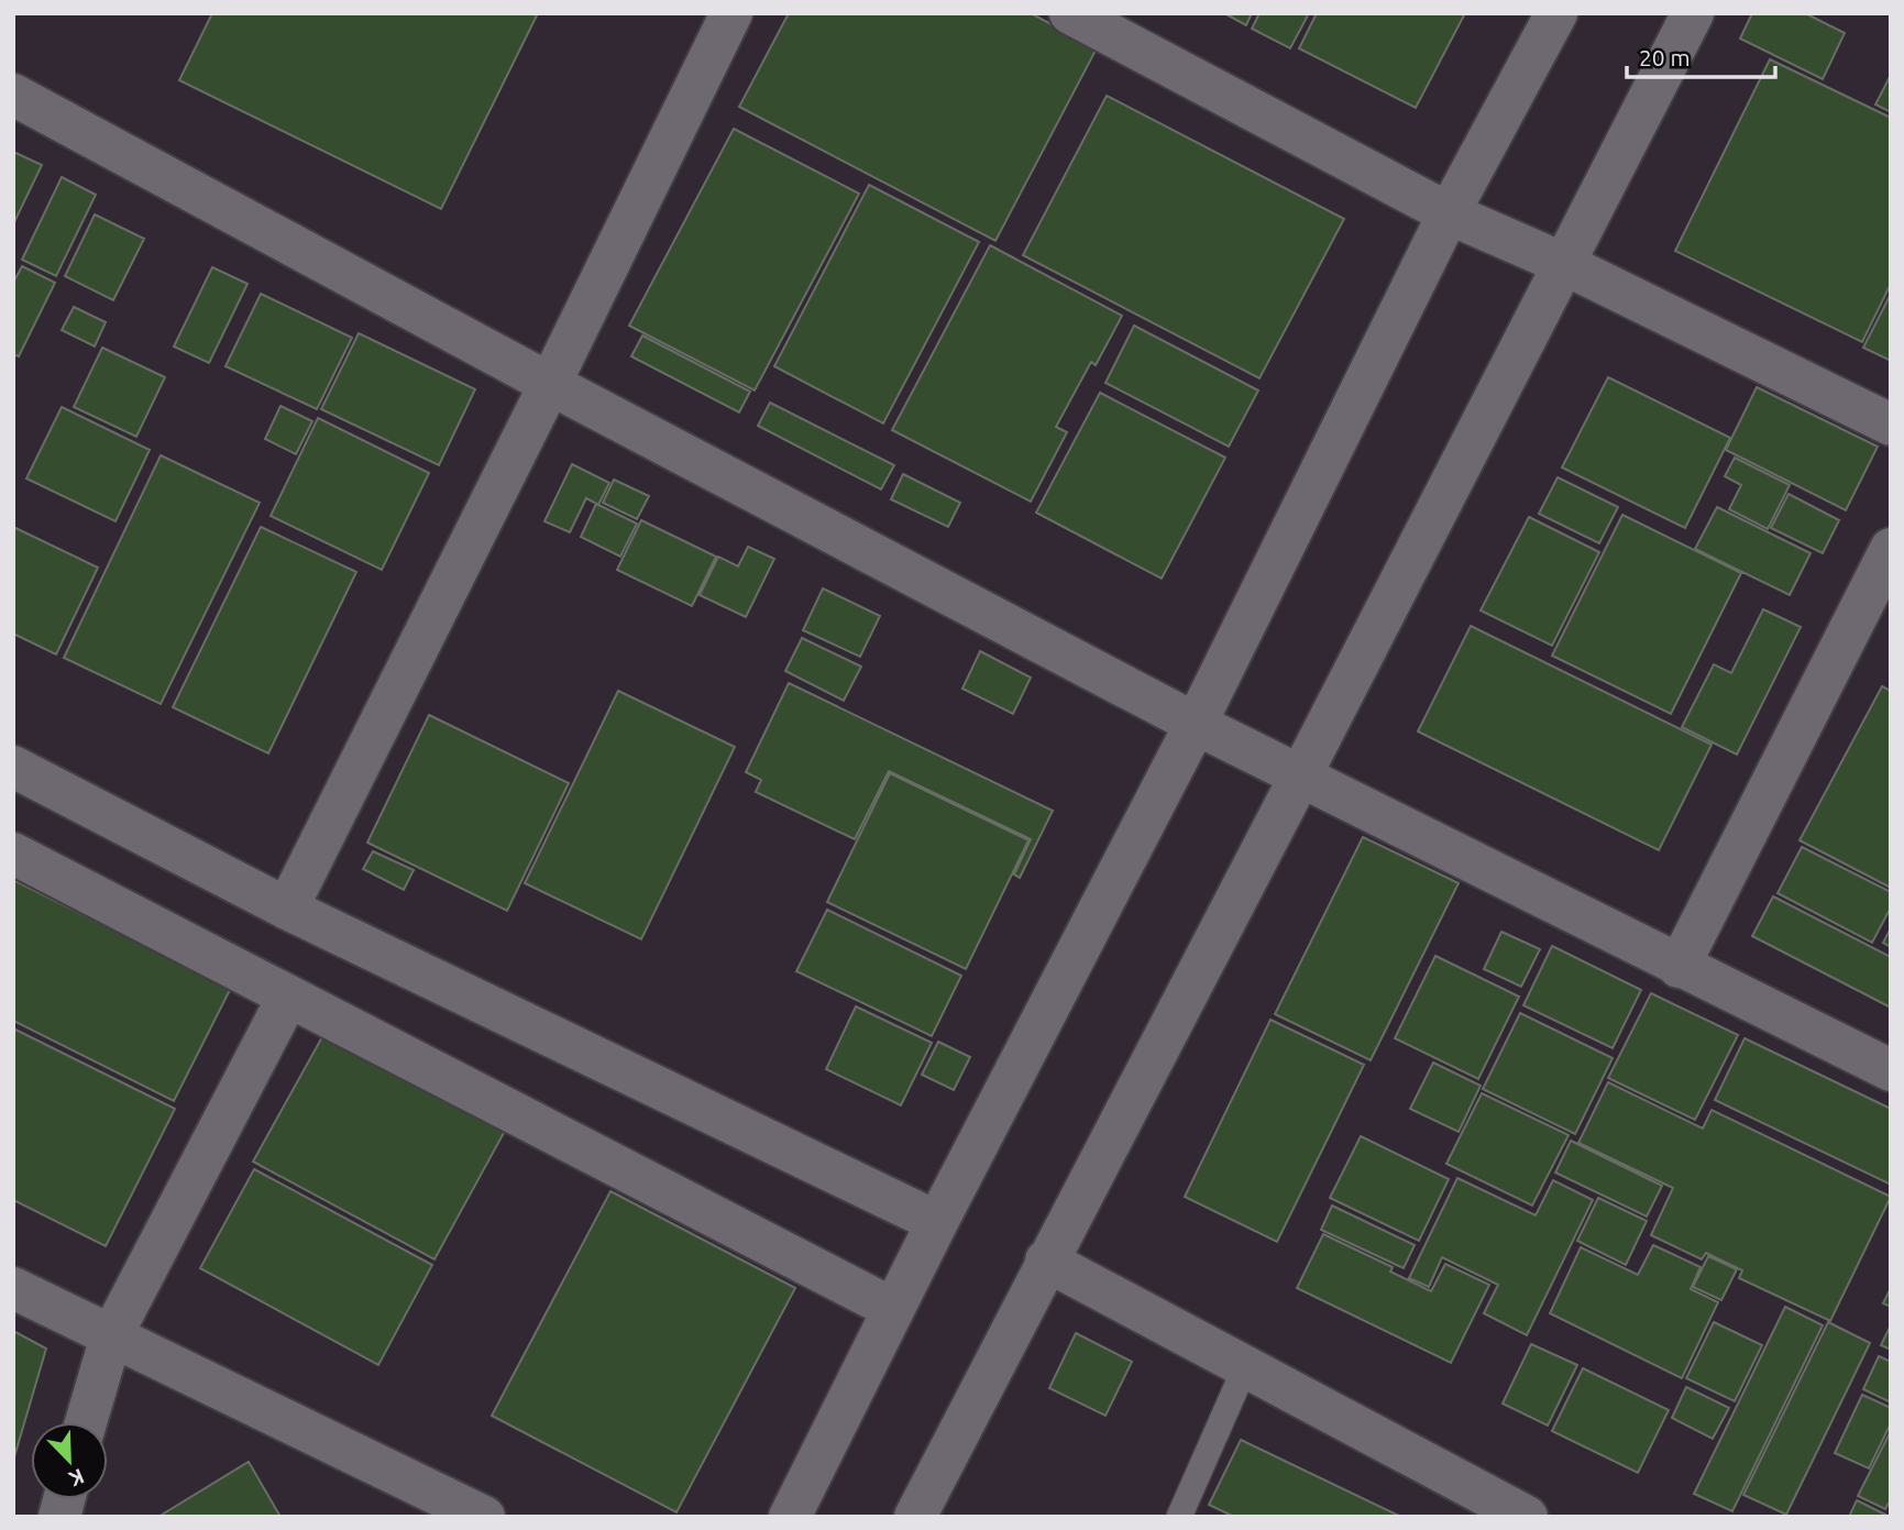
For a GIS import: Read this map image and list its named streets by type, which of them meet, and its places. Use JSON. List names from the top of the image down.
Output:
{
  "scale_bar": "20 m",
  "north": "bottom right"
}
